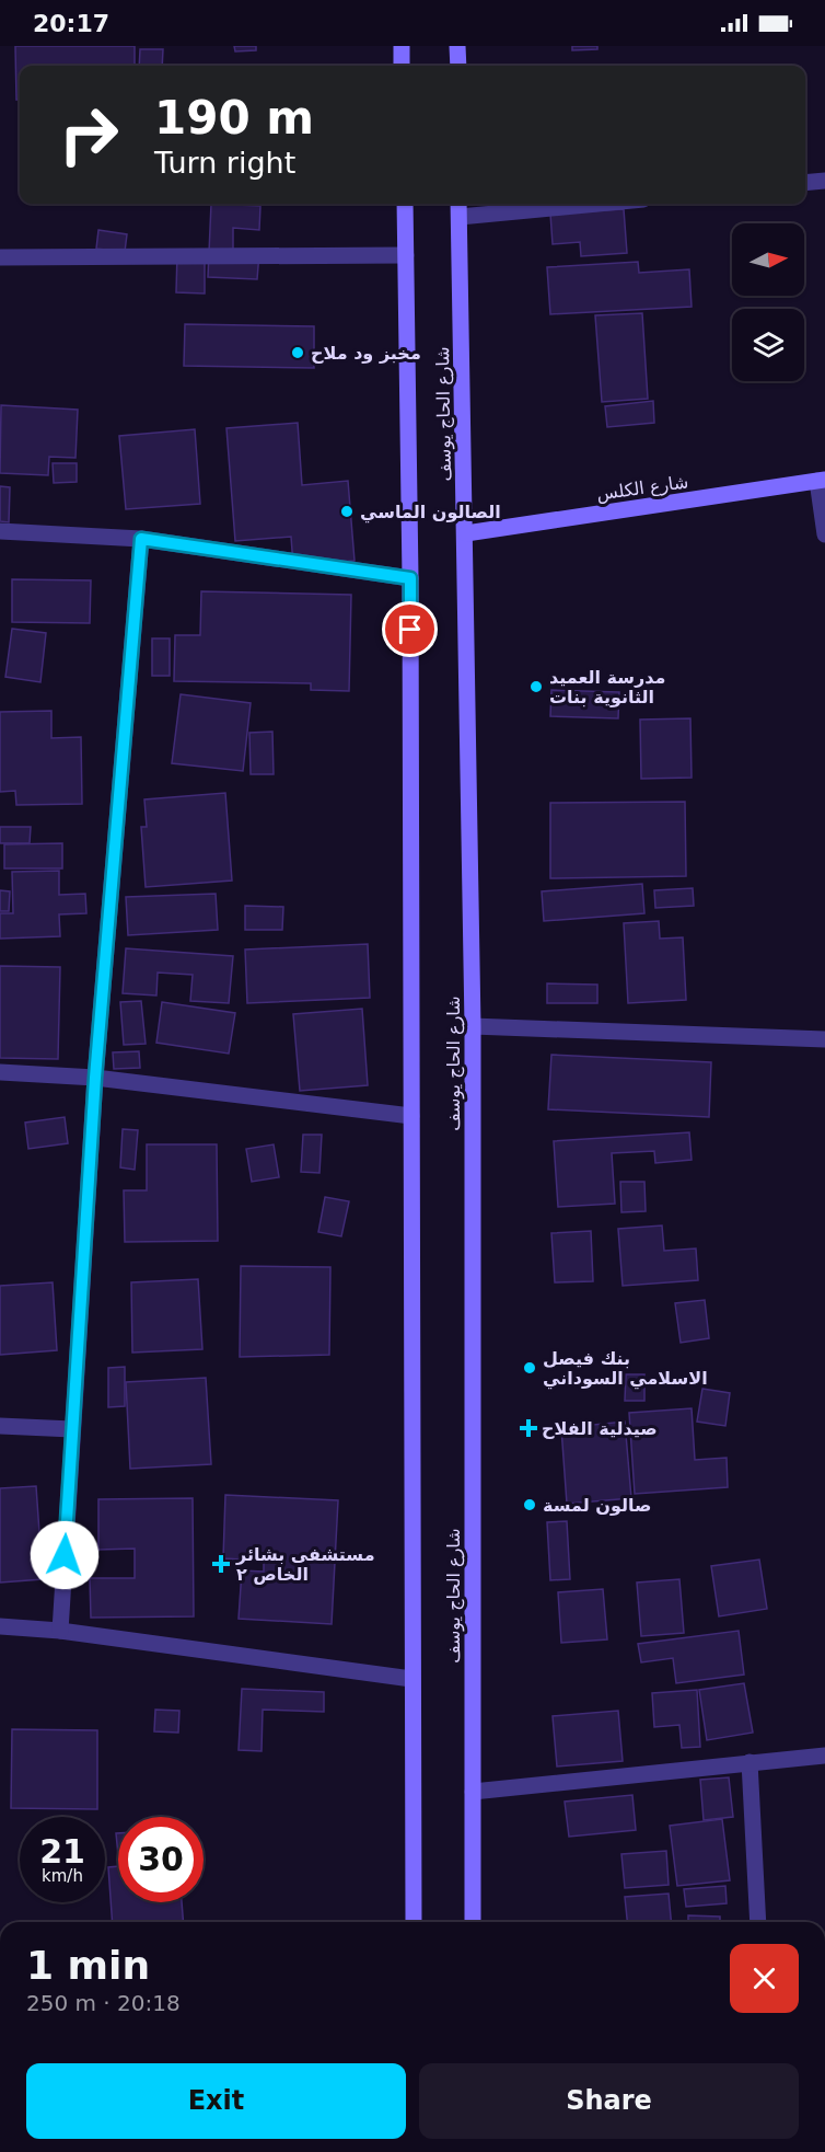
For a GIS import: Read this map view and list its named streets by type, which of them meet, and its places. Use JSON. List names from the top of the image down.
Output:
{
  "streets": {
    "main road": ["شارع الحاج يوسف", "شارع الكلس"]
  },
  "crossings": [
    ["شارع الحاج يوسف", "شارع الكلس"]
  ],
  "places": {
    "other": [
      "مخبز ود ملاح",
      "الصالون الماسي",
      "مدرسة العميد الثانوية بنات",
      "بنك فيصل الاسلامي السوداني",
      "صالون لمسة"
    ],
    "health": ["صيدلية الفلاح", "مستشفى بشائر الخاص ٢"]
  },
  "north": "right",
  "page": {
    "status": "20:17",
    "turn": ["190 m", "Turn right"],
    "speed": "21 km/h",
    "limit": "30",
    "heading": ["1 min", "250 m · 20:18"],
    "buttons": ["Exit", "Share"]
  }
}
